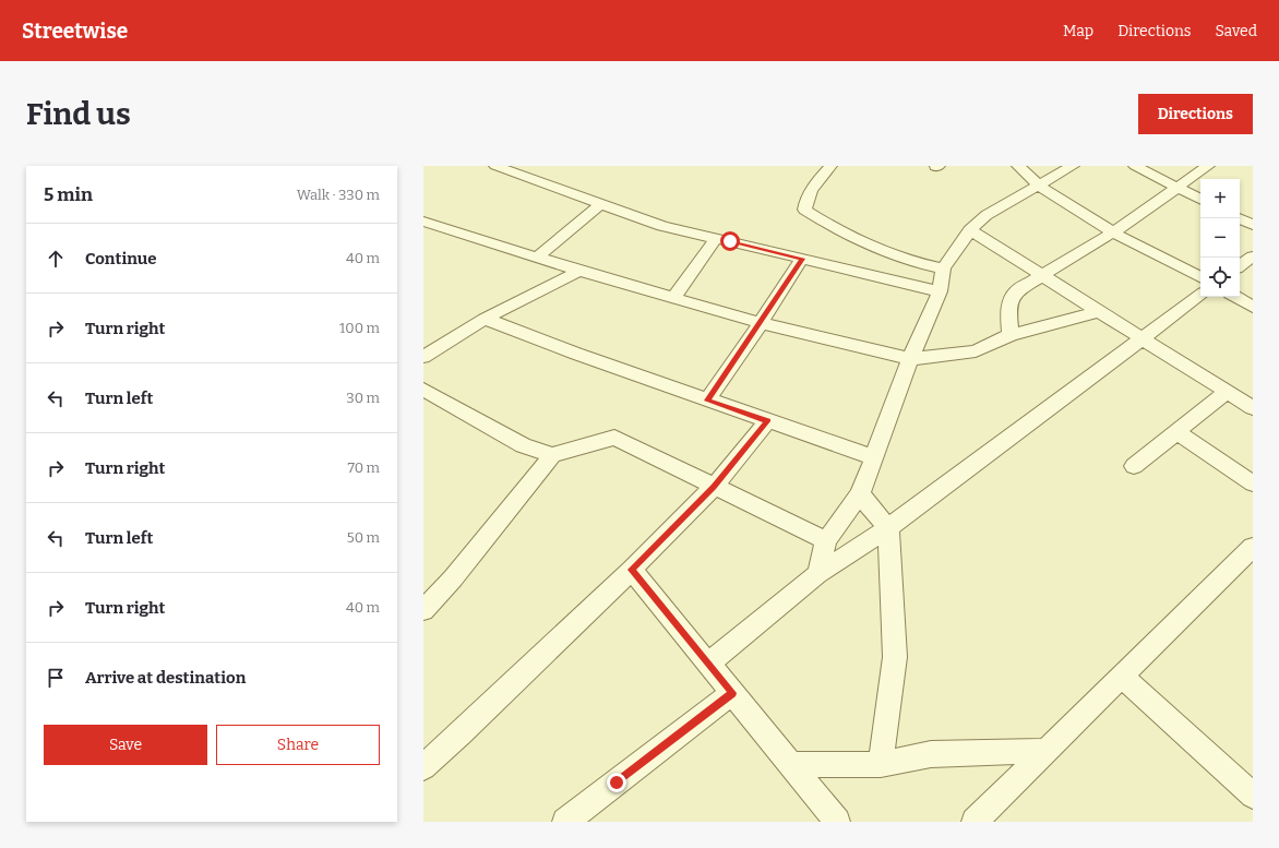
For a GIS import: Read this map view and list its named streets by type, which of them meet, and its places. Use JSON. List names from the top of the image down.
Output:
{
  "page": {
    "header": "Streetwise",
    "nav": ["Map", "Directions", "Saved"],
    "buttons": [
      "Directions",
      ["Save", "Share"]
    ],
    "title": "Find us",
    "heading": ["5 min", "Walk · 330 m"],
    "map_buttons": ["+", "−"],
    "list": [
      ["Continue", "40 m"],
      ["Turn right", "100 m"],
      ["Turn left", "30 m"],
      ["Turn right", "70 m"],
      ["Turn left", "50 m"],
      ["Turn right", "40 m"],
      "Arrive at destination"
    ]
  }
}
